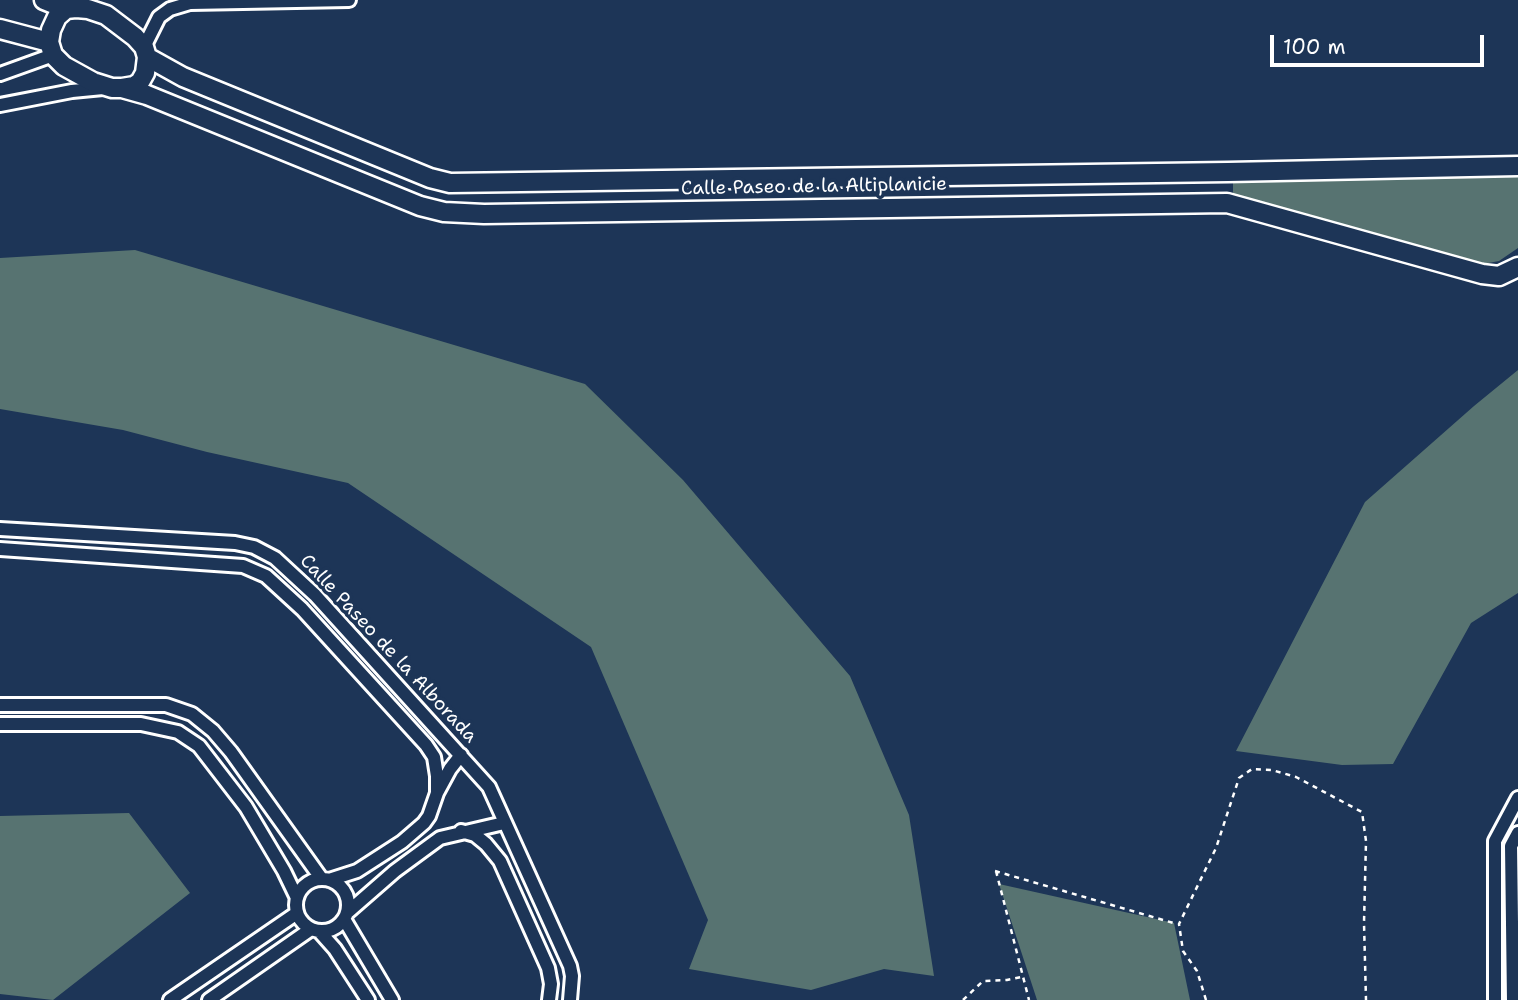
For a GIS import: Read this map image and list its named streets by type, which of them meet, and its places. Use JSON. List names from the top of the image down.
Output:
{
  "streets": {
    "street": ["Calle Paseo de la Altiplanicie", "Calle Paseo de la Alborada"]
  },
  "scale_bar": "100 m"
}
